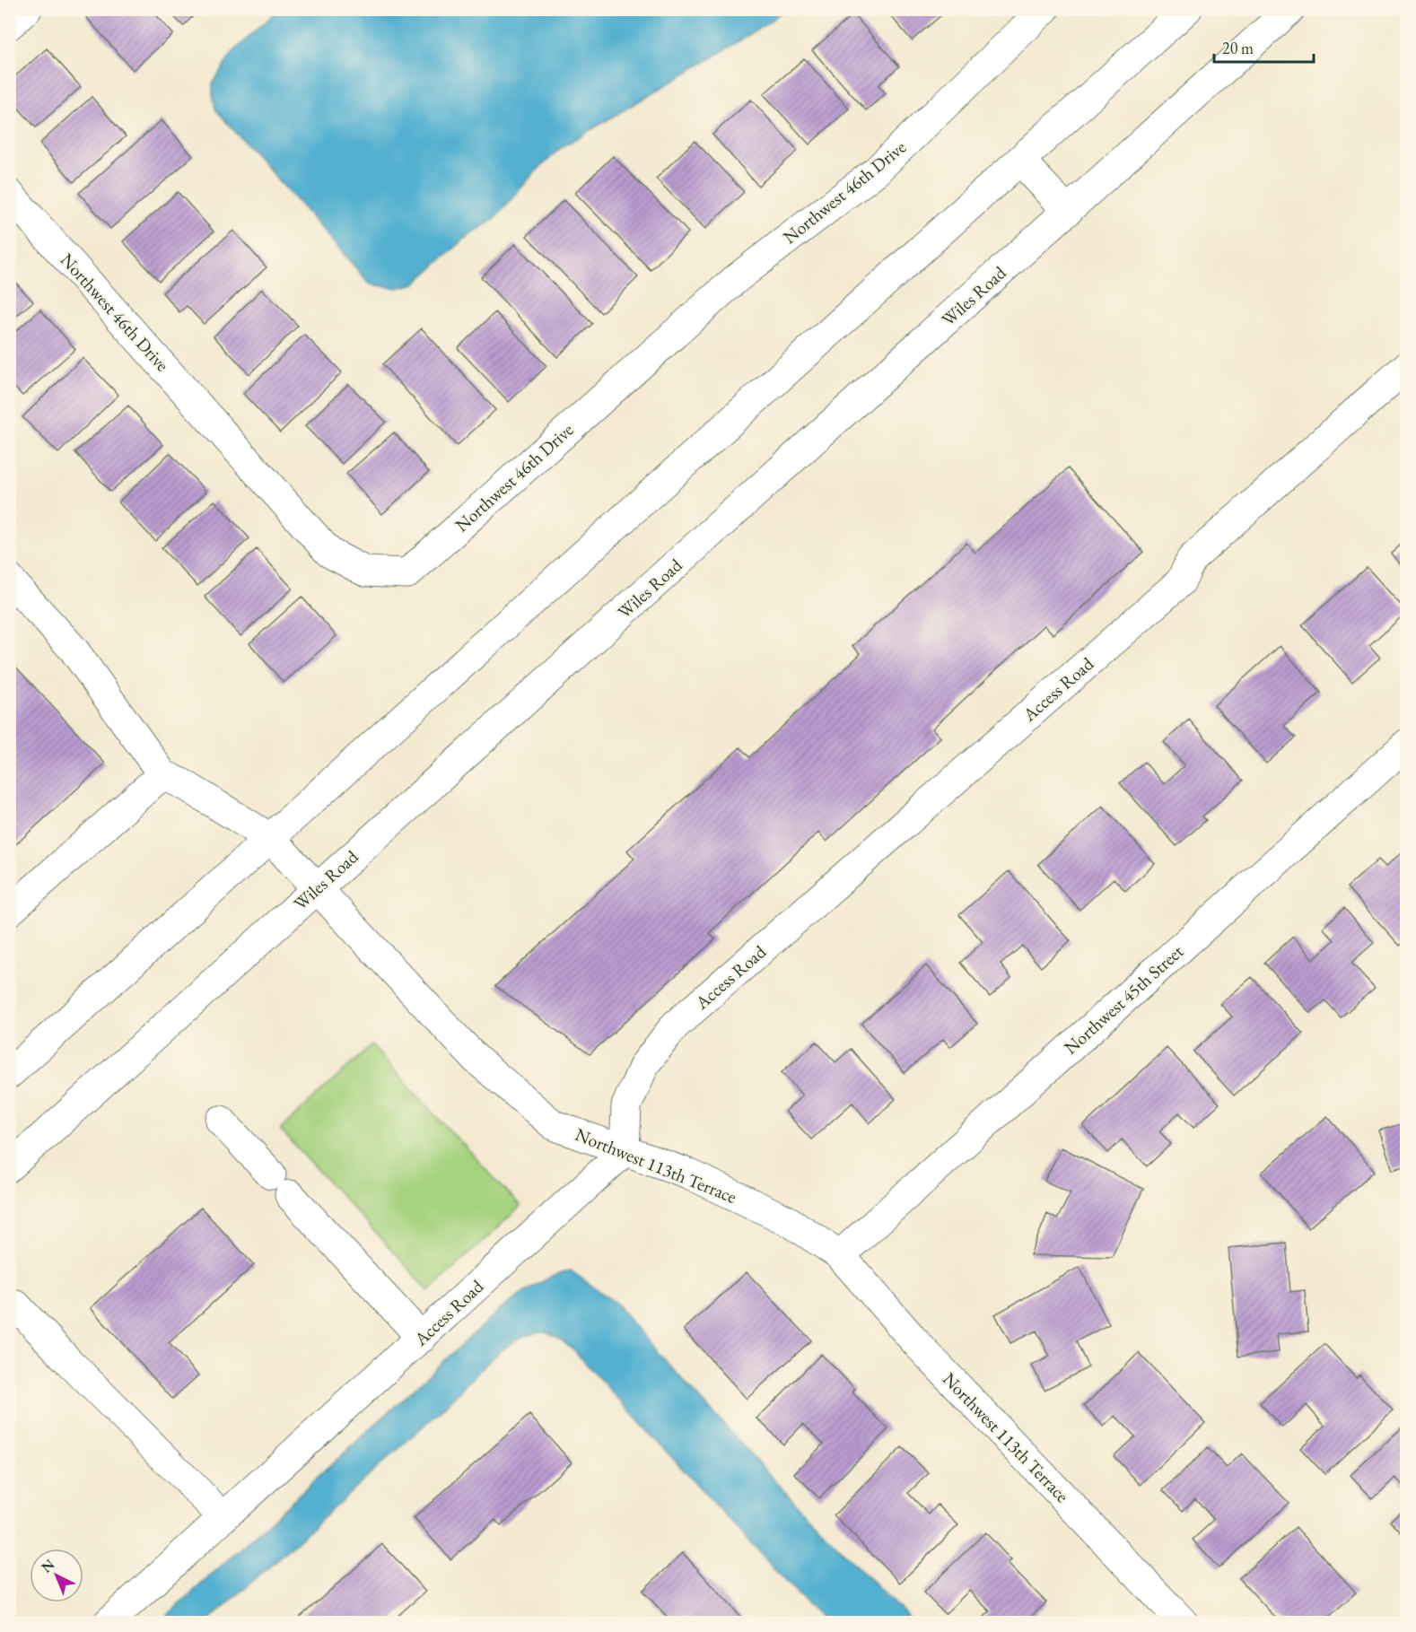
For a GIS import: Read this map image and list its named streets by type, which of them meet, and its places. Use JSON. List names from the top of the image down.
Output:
{
  "streets": {
    "street": [
      "Northwest 46th Drive",
      "Wiles Road",
      "Access Road",
      "Northwest 45th Street",
      "Northwest 113th Terrace"
    ]
  },
  "crossings": [
    ["Wiles Road", "Northwest 113th Terrace"],
    ["Access Road", "Northwest 113th Terrace"],
    ["Northwest 45th Street", "Northwest 113th Terrace"]
  ],
  "scale_bar": "20 m",
  "north": "top left"
}
